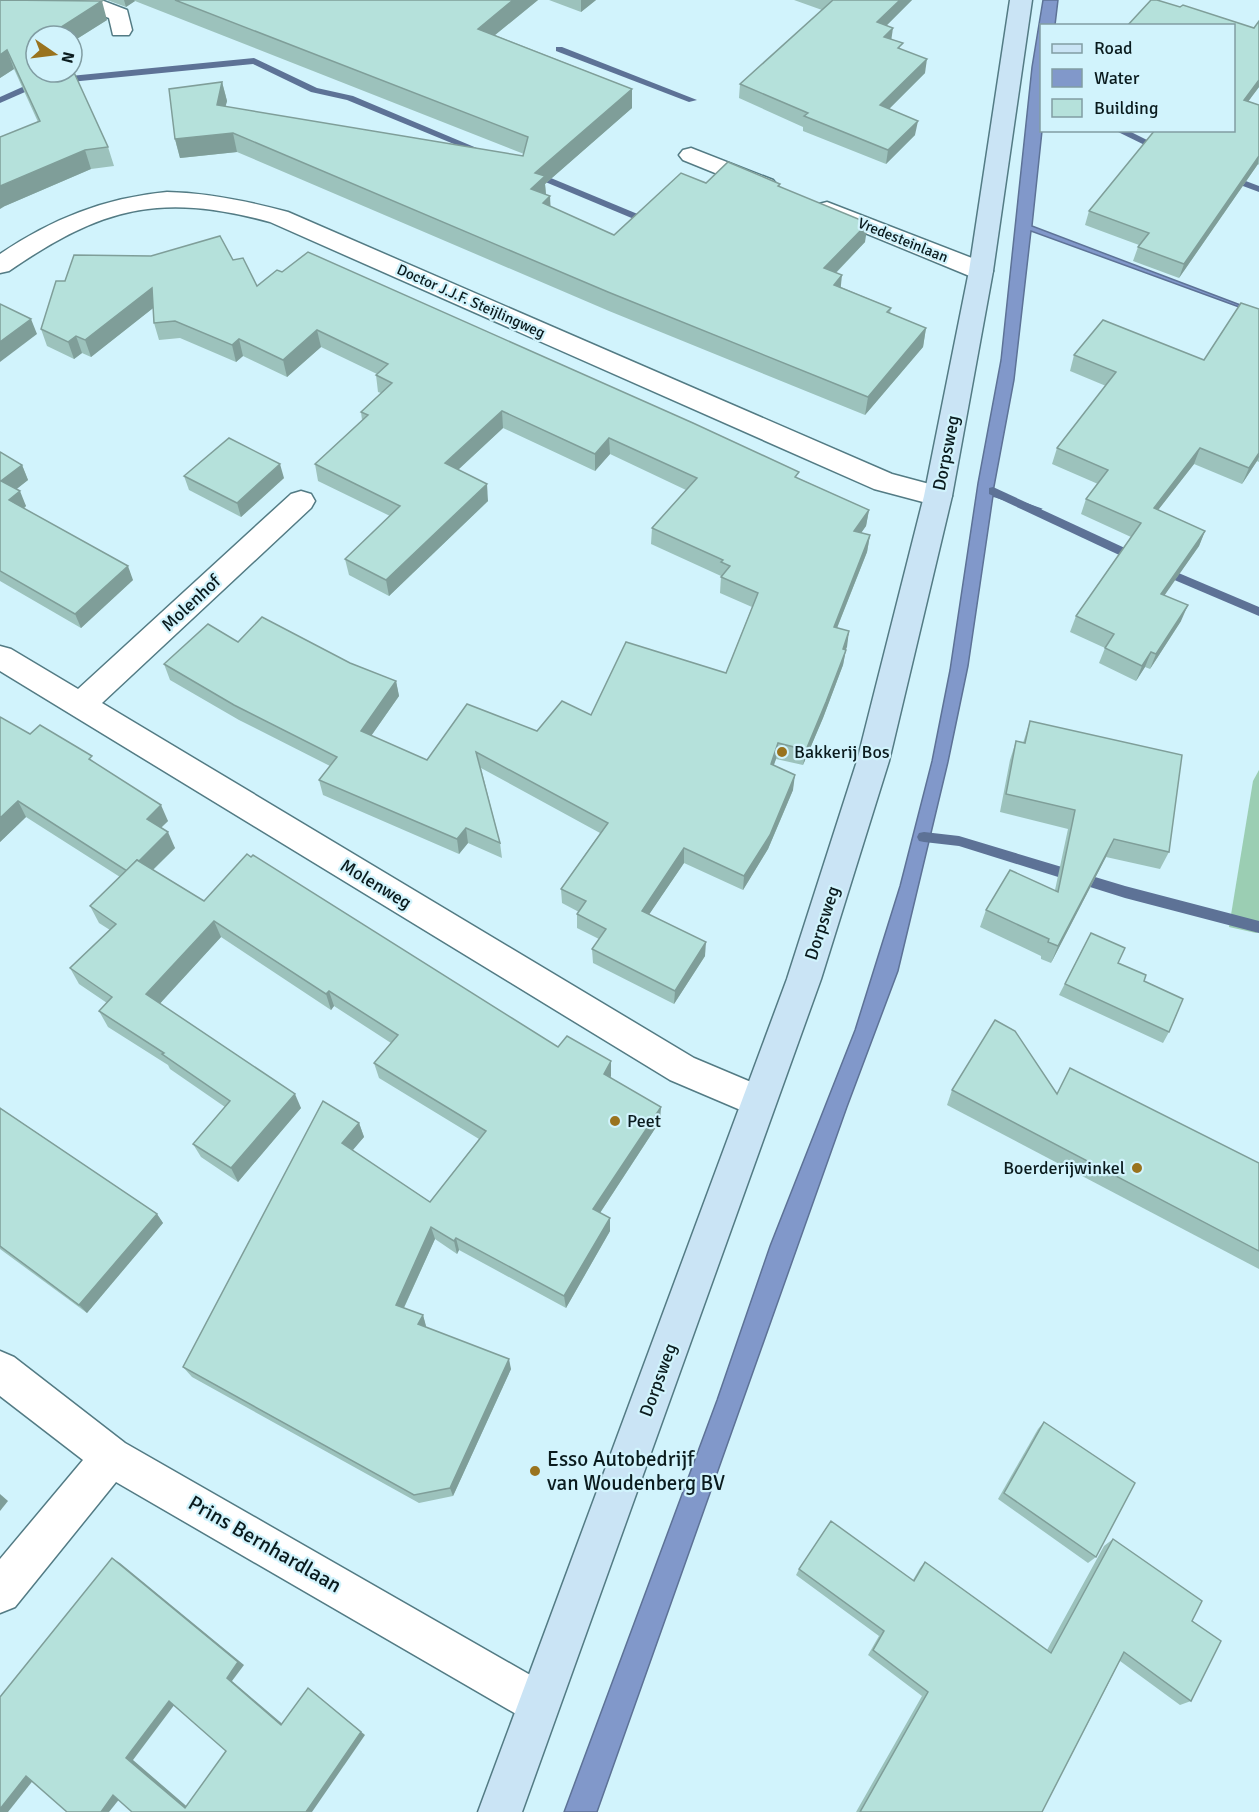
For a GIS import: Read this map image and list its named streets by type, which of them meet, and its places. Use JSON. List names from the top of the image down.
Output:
{
  "streets": {
    "street": [
      "Vredesteinlaan",
      "Doctor J.J.F. Steijlingweg",
      "Dorpsweg",
      "Molenhof",
      "Molenweg",
      "Prins Bernhardlaan"
    ]
  },
  "crossings": [
    ["Vredesteinlaan", "Dorpsweg"],
    ["Doctor J.J.F. Steijlingweg", "Dorpsweg"],
    ["Dorpsweg", "Molenweg"],
    ["Dorpsweg", "Prins Bernhardlaan"],
    ["Molenhof", "Molenweg"]
  ],
  "places": [
    "Bakkerij Bos",
    "Peet",
    "Boerderijwinkel",
    "Esso Autobedrijf van Woudenberg BV"
  ],
  "legend": ["Road", "Water", "Building"],
  "north": "right"
}
